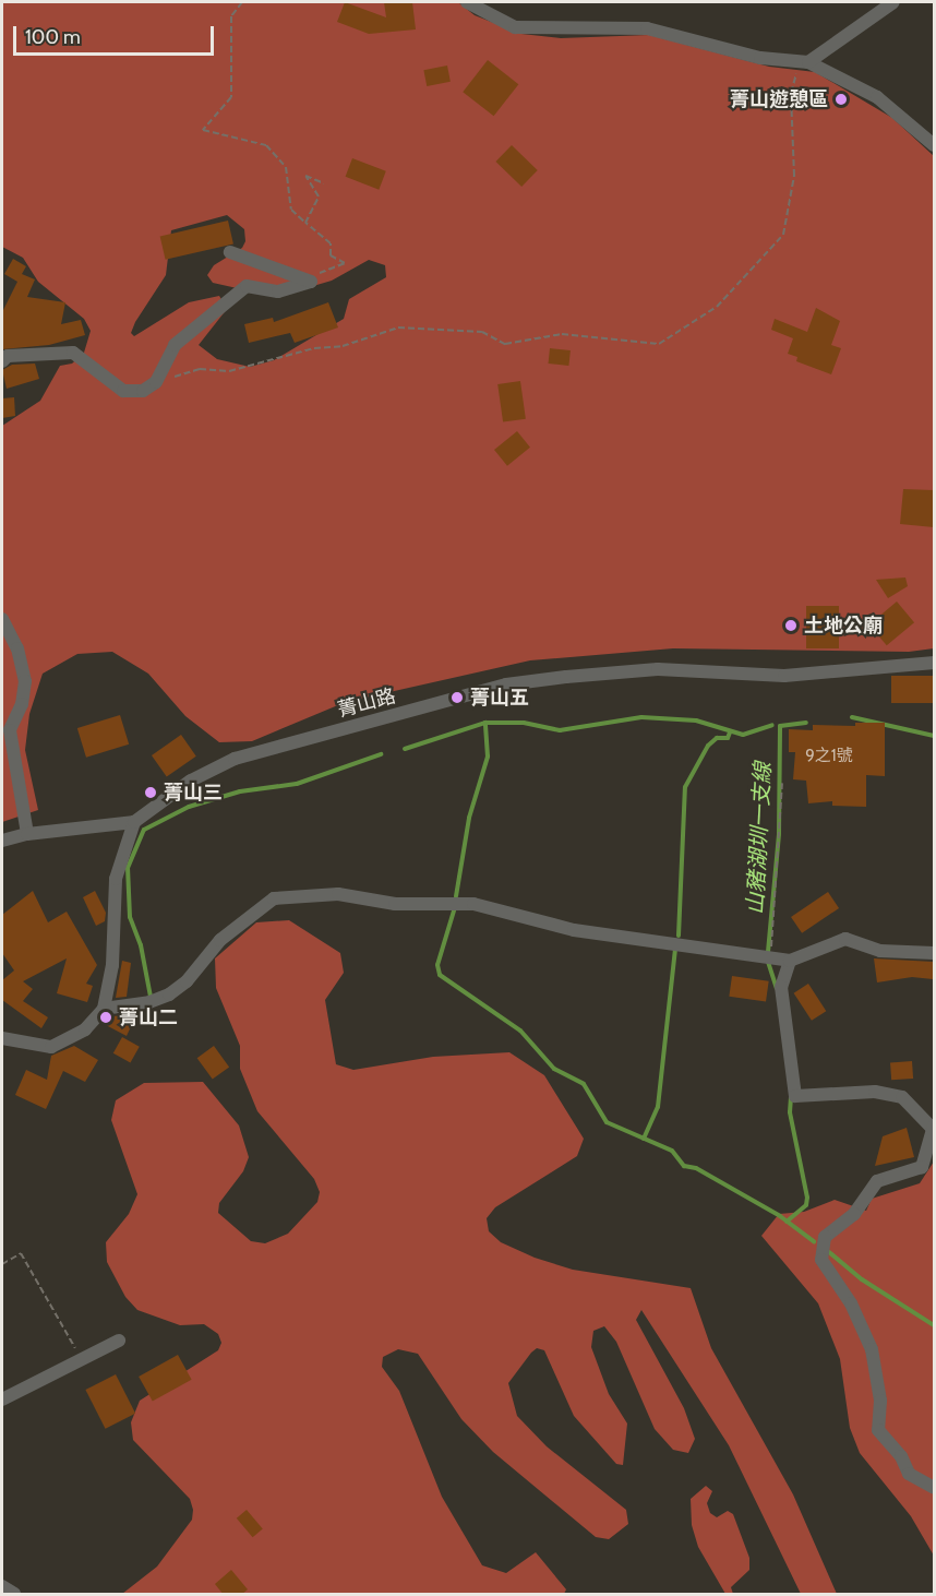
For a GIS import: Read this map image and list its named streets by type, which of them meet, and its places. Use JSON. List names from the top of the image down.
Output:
{
  "streets": {
    "street": ["菁山路"]
  },
  "water": ["山豬湖圳一支線"],
  "places": [
    "菁山遊憩區",
    "土地公廟",
    "菁山五",
    "菁山三",
    "菁山二"
  ],
  "house_numbers": ["9之1號"],
  "scale_bar": "100 m"
}
